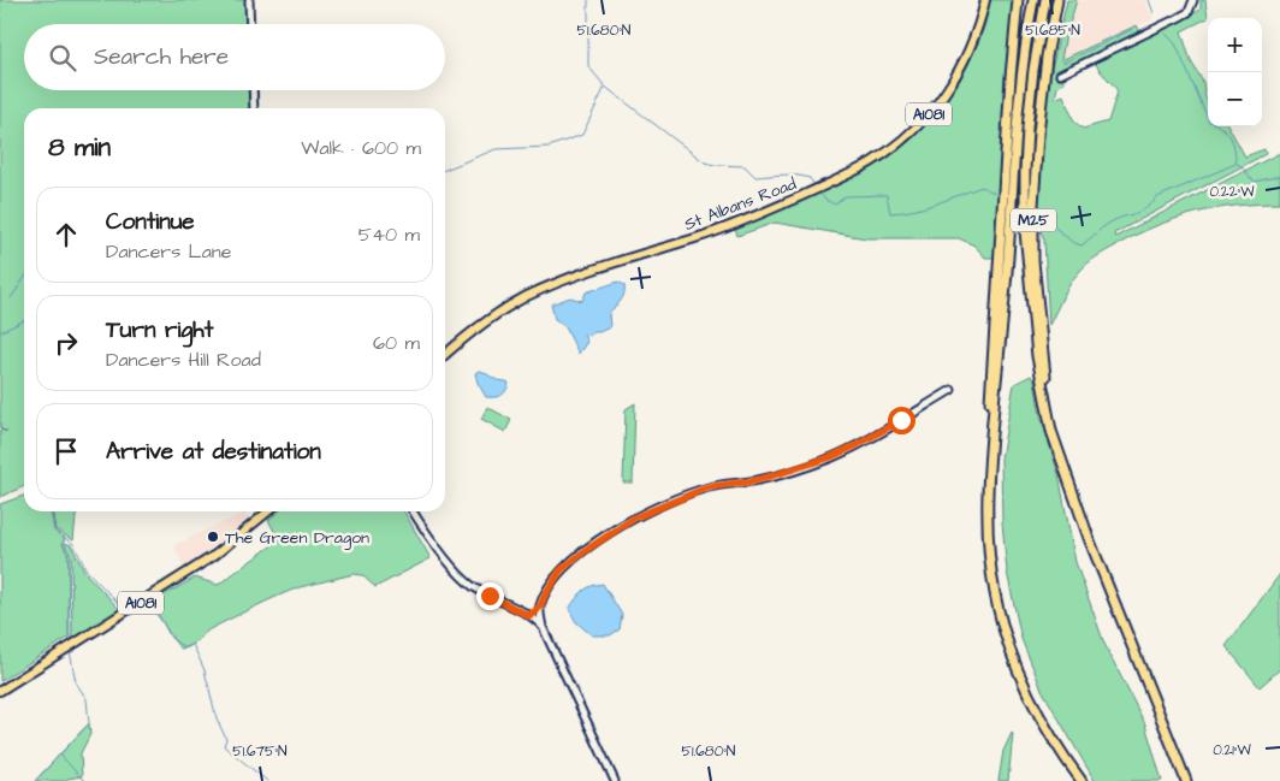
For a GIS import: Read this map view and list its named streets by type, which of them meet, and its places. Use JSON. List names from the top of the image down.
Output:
{
  "streets": {
    "highway": ["M25"],
    "main road": ["A1081", "St Albans Road"]
  },
  "places": ["The Green Dragon"],
  "page": {
    "map_buttons": ["+", "−"],
    "search": "Search here",
    "heading": ["8 min", "Walk · 600 m"],
    "list": [
      ["Continue", "Dancers Lane", "540 m"],
      ["Turn right", "Dancers Hill Road", "60 m"],
      "Arrive at destination"
    ]
  },
  "coordinates": [
    "51.680°N",
    "51.685°N",
    "0.22°W",
    "0.21°W",
    "51.675°N"
  ]
}
